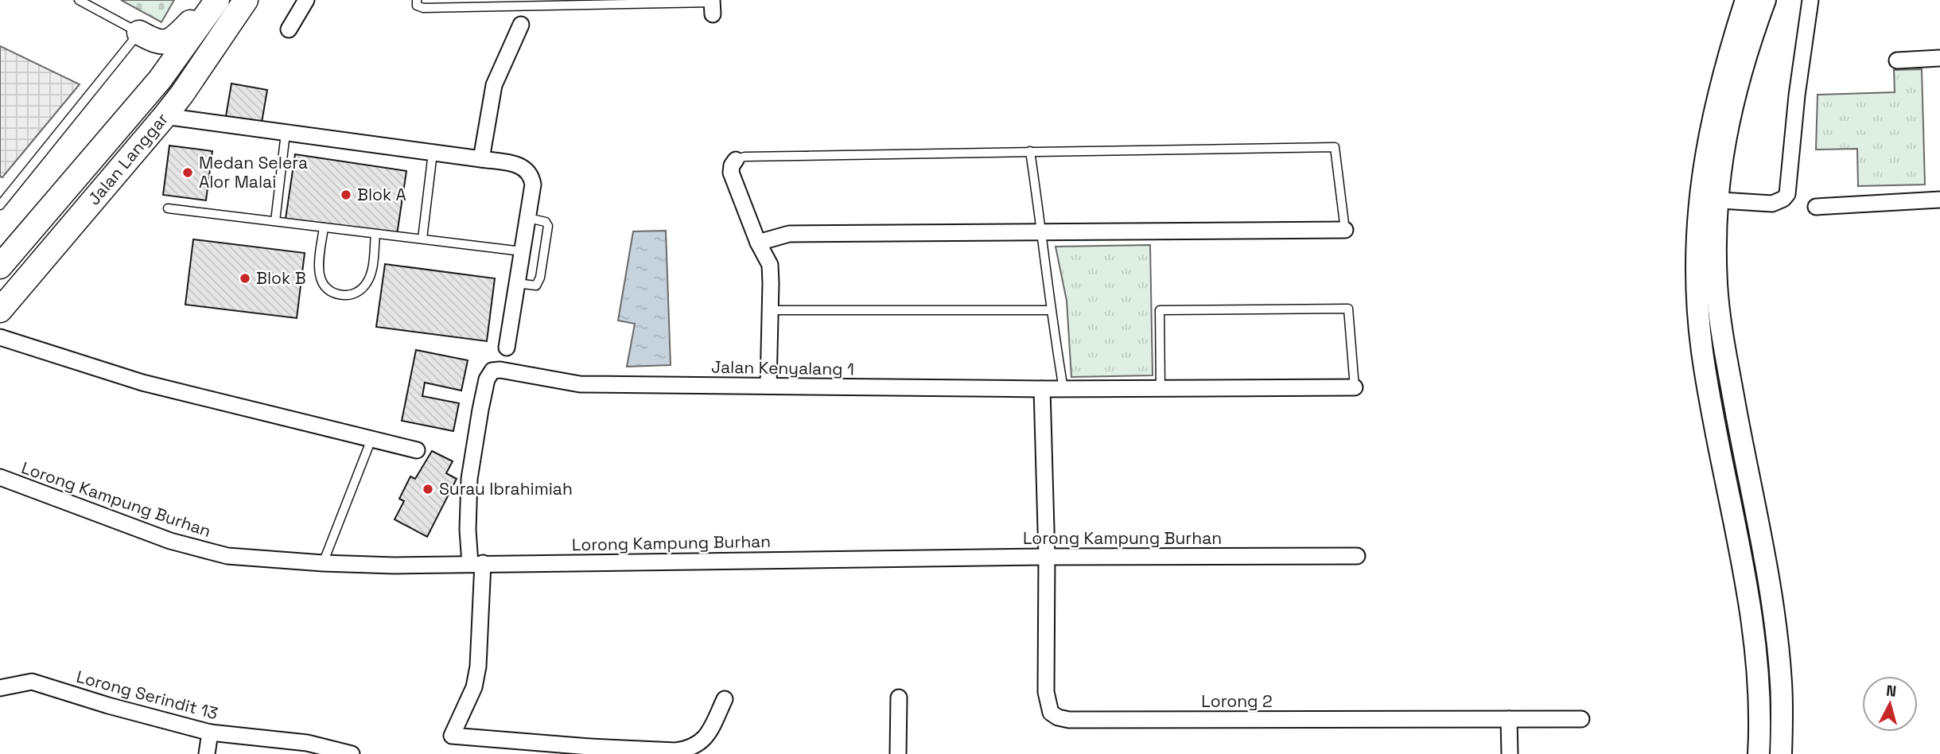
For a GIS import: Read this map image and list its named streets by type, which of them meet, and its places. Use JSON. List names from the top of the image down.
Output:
{
  "streets": {
    "main road": ["Jalan Langgar"],
    "street": [
      "Jalan Kenyalang 1",
      "Lorong Kampung Burhan",
      "Lorong Serindit 13",
      "Lorong 2"
    ]
  },
  "crossings": [
    ["Jalan Kenyalang 1", "Lorong Kampung Burhan"],
    ["Jalan Kenyalang 1", "Lorong 2"],
    ["Lorong Kampung Burhan", "Lorong 2"]
  ],
  "places": [
    "Medan Selera Alor Malai",
    "Blok A",
    "Blok B",
    "Surau Ibrahimiah"
  ],
  "north": "top"
}
